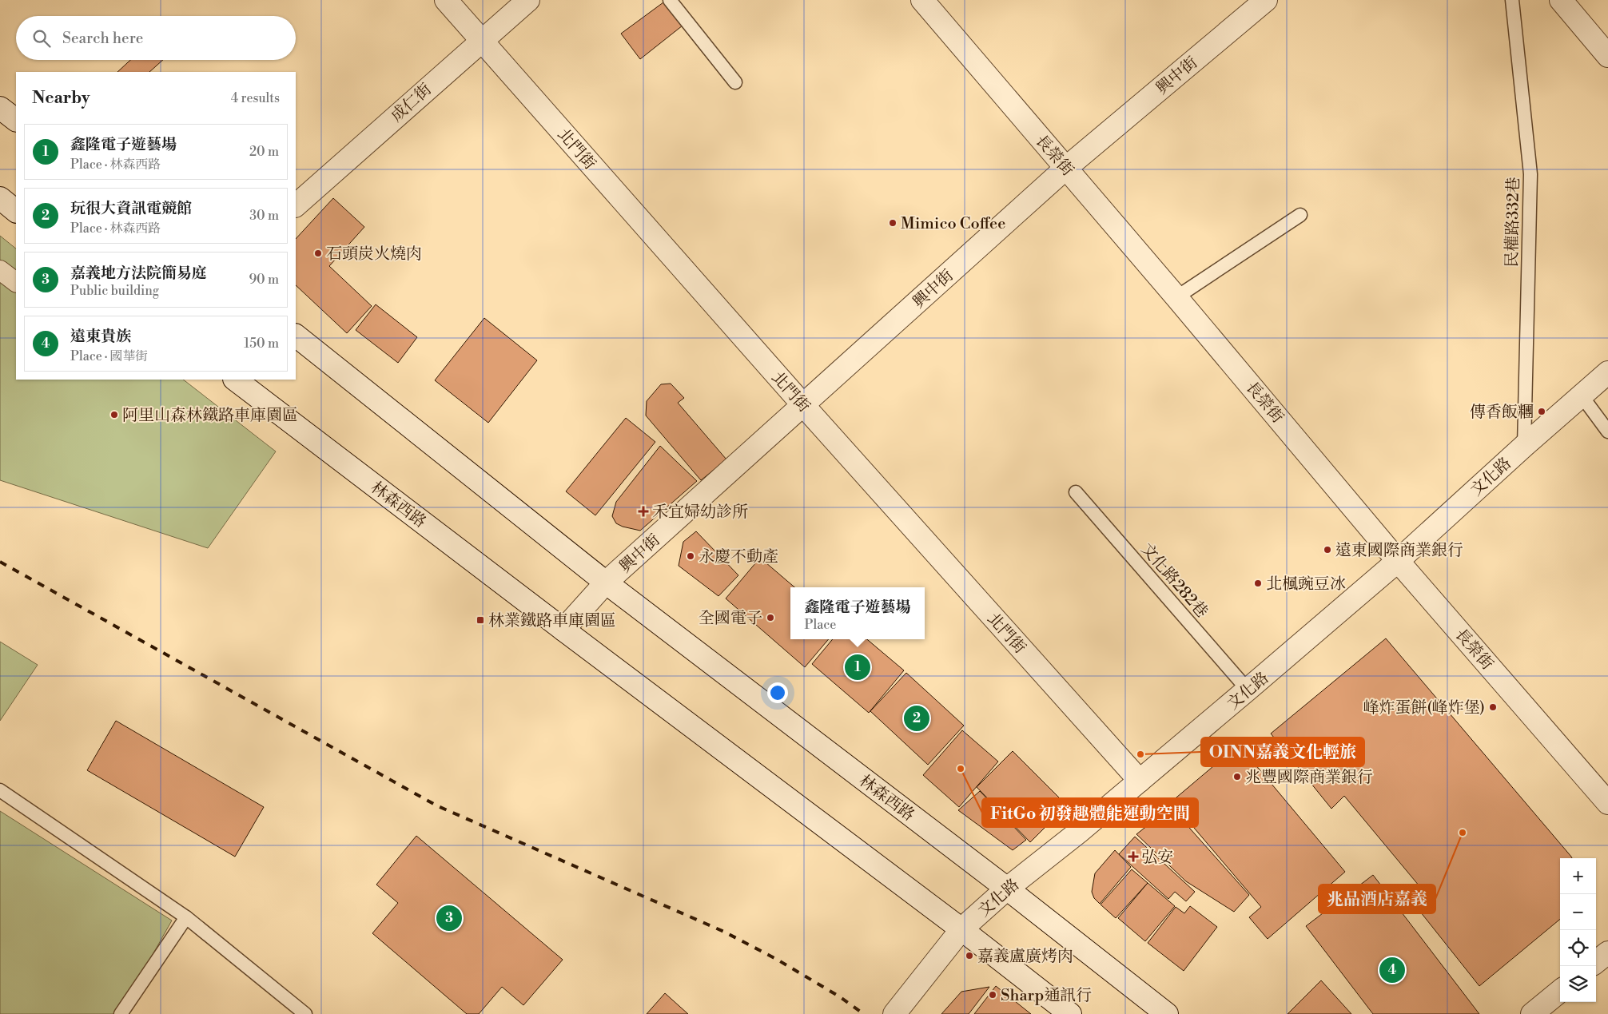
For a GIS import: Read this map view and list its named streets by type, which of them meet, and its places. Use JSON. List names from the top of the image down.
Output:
{
  "streets": {
    "street": [
      "興中街",
      "成仁街",
      "北門街",
      "長榮街",
      "文化路",
      "林森西路"
    ],
    "lane": ["民權路332巷", "文化路282巷"]
  },
  "crossings": [
    ["興中街", "北門街"],
    ["興中街", "長榮街"],
    ["興中街", "林森西路"],
    ["成仁街", "北門街"],
    ["北門街", "文化路"],
    ["長榮街", "文化路"],
    ["民權路332巷", "文化路"],
    ["文化路", "林森西路"],
    ["文化路", "文化路282巷"]
  ],
  "places": {
    "other": [
      "Mimico Coffee",
      "石頭炭火燒肉",
      "傳香飯糰",
      "阿里山森林鐵路車庫園區",
      "遠東國際商業銀行",
      "永慶不動產",
      "北楓豌豆冰",
      "全國電子",
      "峰炸蛋餅(峰炸堡)",
      "OINN嘉義文化輕旅",
      "FitGo 初發趣體能運動空間",
      "兆豐國際商業銀行",
      "兆品酒店嘉義",
      "嘉義盧廣烤肉",
      "Sharp通訊行"
    ],
    "health": ["禾宜婦幼診所", "弘安"],
    "transit": ["林業鐵路車庫園區"]
  },
  "page": {
    "search": "Search here",
    "heading": ["Nearby", "4 results"],
    "list": [
      {
        "mark": "1",
        "name": "鑫隆電子遊藝場",
        "note": "Place · 林森西路",
        "value": "20 m"
      },
      {
        "mark": "2",
        "name": "玩很大資訊電競館",
        "note": "Place · 林森西路",
        "value": "30 m"
      },
      {
        "mark": "3",
        "name": "嘉義地方法院簡易庭",
        "note": "Public building",
        "value": "90 m"
      },
      {
        "mark": "4",
        "name": "遠東貴族",
        "note": "Place · 國華街",
        "value": "150 m"
      }
    ],
    "popup": ["鑫隆電子遊藝場", "Place"],
    "pins": [
      "1",
      "2",
      "3",
      "4"
    ],
    "map_buttons": ["+", "−"]
  }
}
